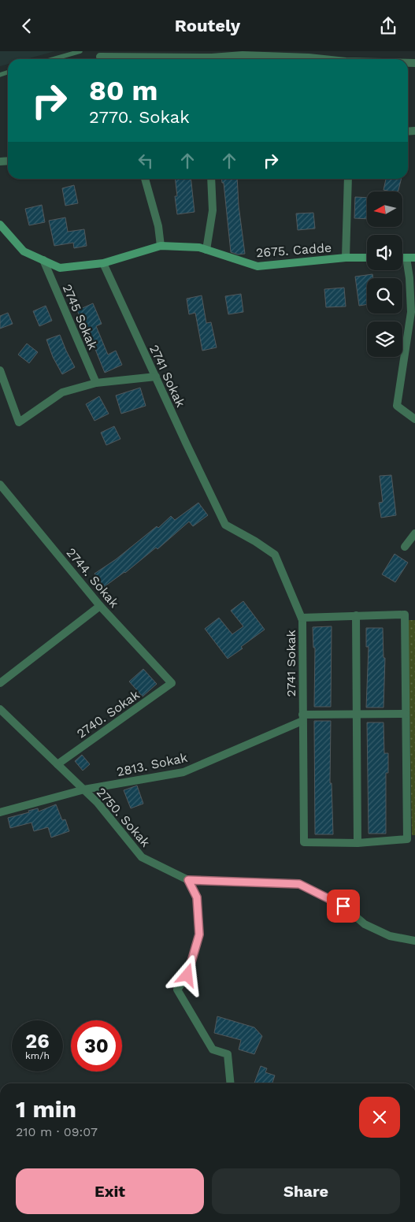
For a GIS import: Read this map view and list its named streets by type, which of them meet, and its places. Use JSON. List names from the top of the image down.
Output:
{
  "streets": {
    "street": [
      "2675. Cadde",
      "2745 Sokak",
      "2741 Sokak",
      "2744. Sokak",
      "2740. Sokak",
      "2813. Sokak",
      "2750. Sokak"
    ]
  },
  "crossings": [
    ["2675. Cadde", "2745 Sokak"],
    ["2675. Cadde", "2741 Sokak"],
    ["2741 Sokak", "2813. Sokak"],
    ["2744. Sokak", "2740. Sokak"],
    ["2740. Sokak", "2750. Sokak"],
    ["2813. Sokak", "2750. Sokak"]
  ],
  "north": "left",
  "page": {
    "header": "Routely",
    "turn": ["80 m", "2770. Sokak"],
    "speed": "26 km/h",
    "limit": "30",
    "heading": ["1 min", "210 m · 09:07"],
    "buttons": ["Exit", "Share"]
  }
}
